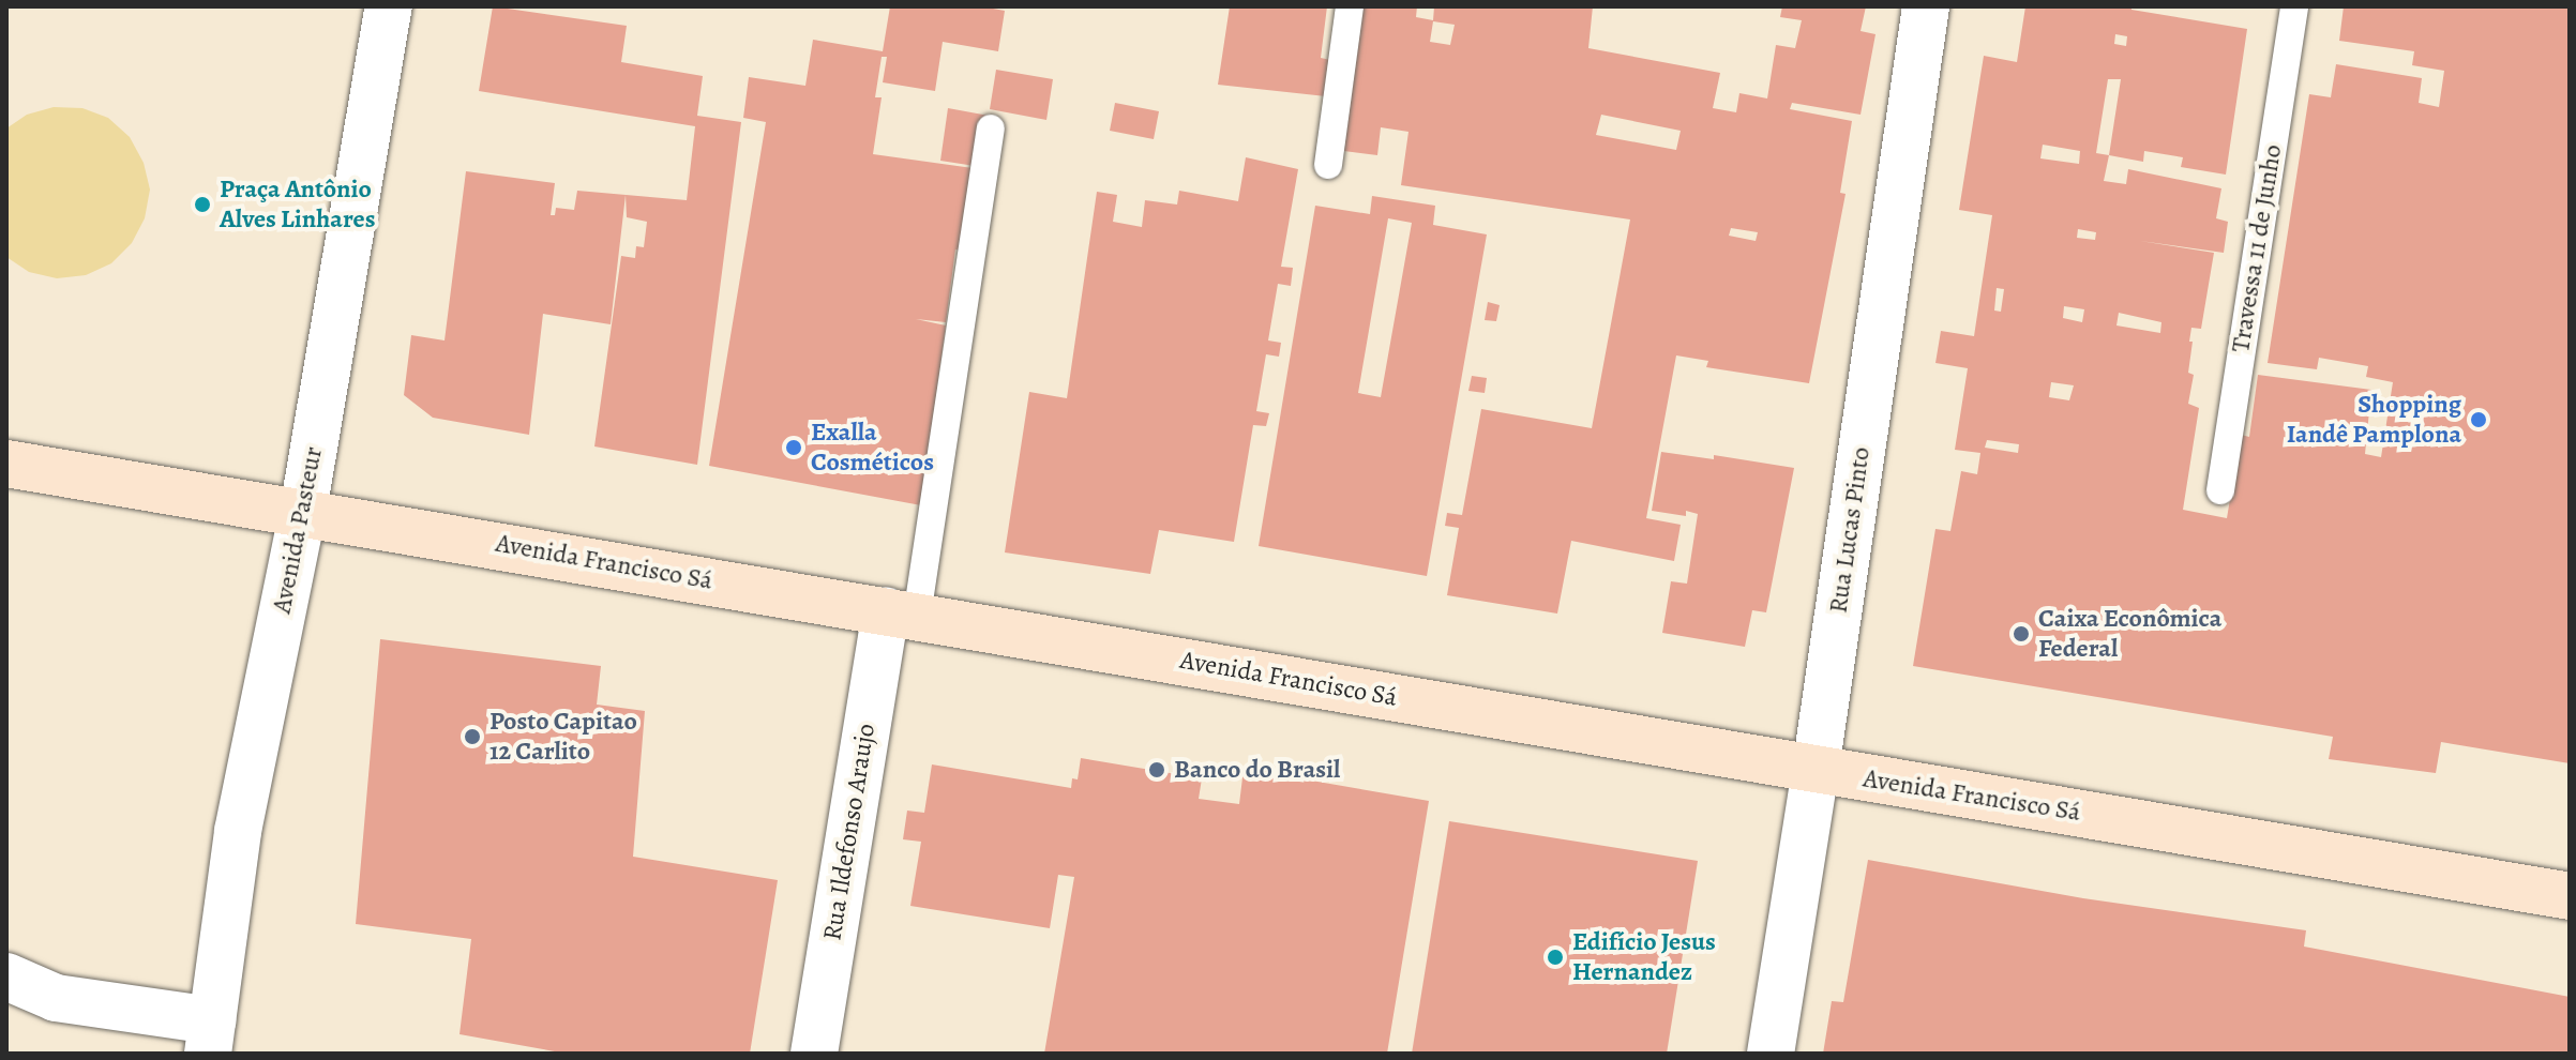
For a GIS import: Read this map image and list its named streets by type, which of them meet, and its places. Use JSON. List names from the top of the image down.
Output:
{
  "streets": {
    "main road": ["Avenida Francisco Sá"],
    "street": ["Avenida Pasteur", "Rua Lucas Pinto", "Rua Ildefonso Araujo"],
    "lane": ["Travessa 11 de Junho"]
  },
  "crossings": [
    ["Avenida Pasteur", "Avenida Francisco Sá"],
    ["Rua Lucas Pinto", "Avenida Francisco Sá"],
    ["Avenida Francisco Sá", "Rua Ildefonso Araujo"]
  ],
  "places": [
    "Praça Antônio Alves Linhares",
    "Shopping Iandê Pamplona",
    "Exalla Cosméticos",
    "Caixa Econômica Federal",
    "Posto Capitao 12 Carlito",
    "Banco do Brasil",
    "Edifício Jesus Hernandez"
  ]
}
